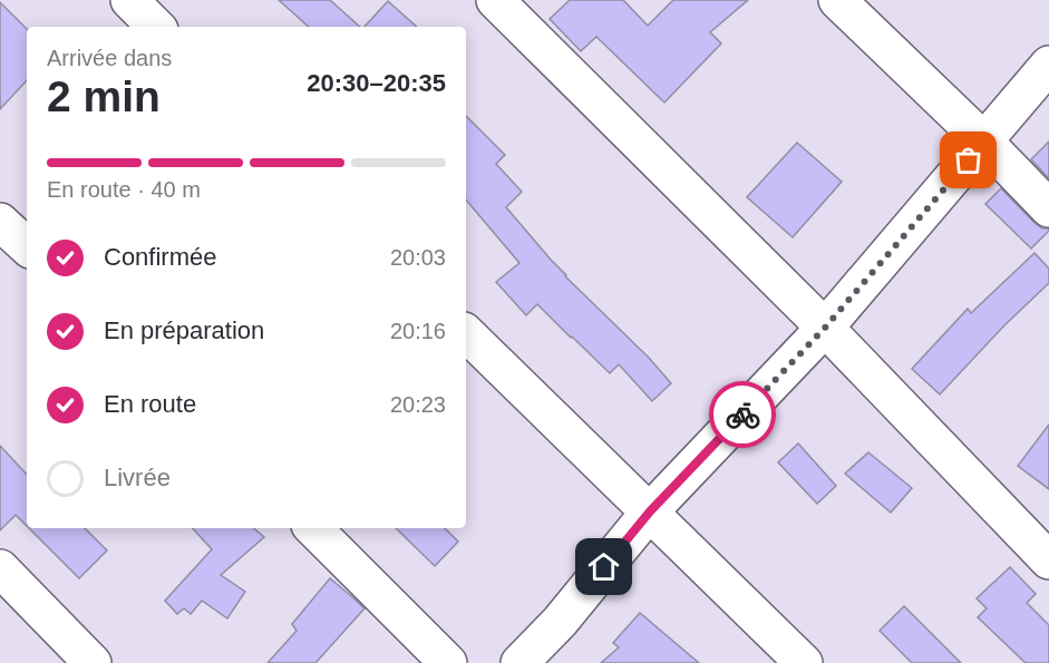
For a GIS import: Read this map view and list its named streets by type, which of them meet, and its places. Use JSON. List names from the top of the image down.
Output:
{
  "page": {
    "heading": ["2 min", "Arrivée dans", "20:30–20:35"],
    "bar": "En route · 40 m",
    "list": [
      ["Confirmée", "20:03"],
      ["En préparation", "20:16"],
      ["En route", "20:23"],
      "Livrée"
    ]
  }
}
